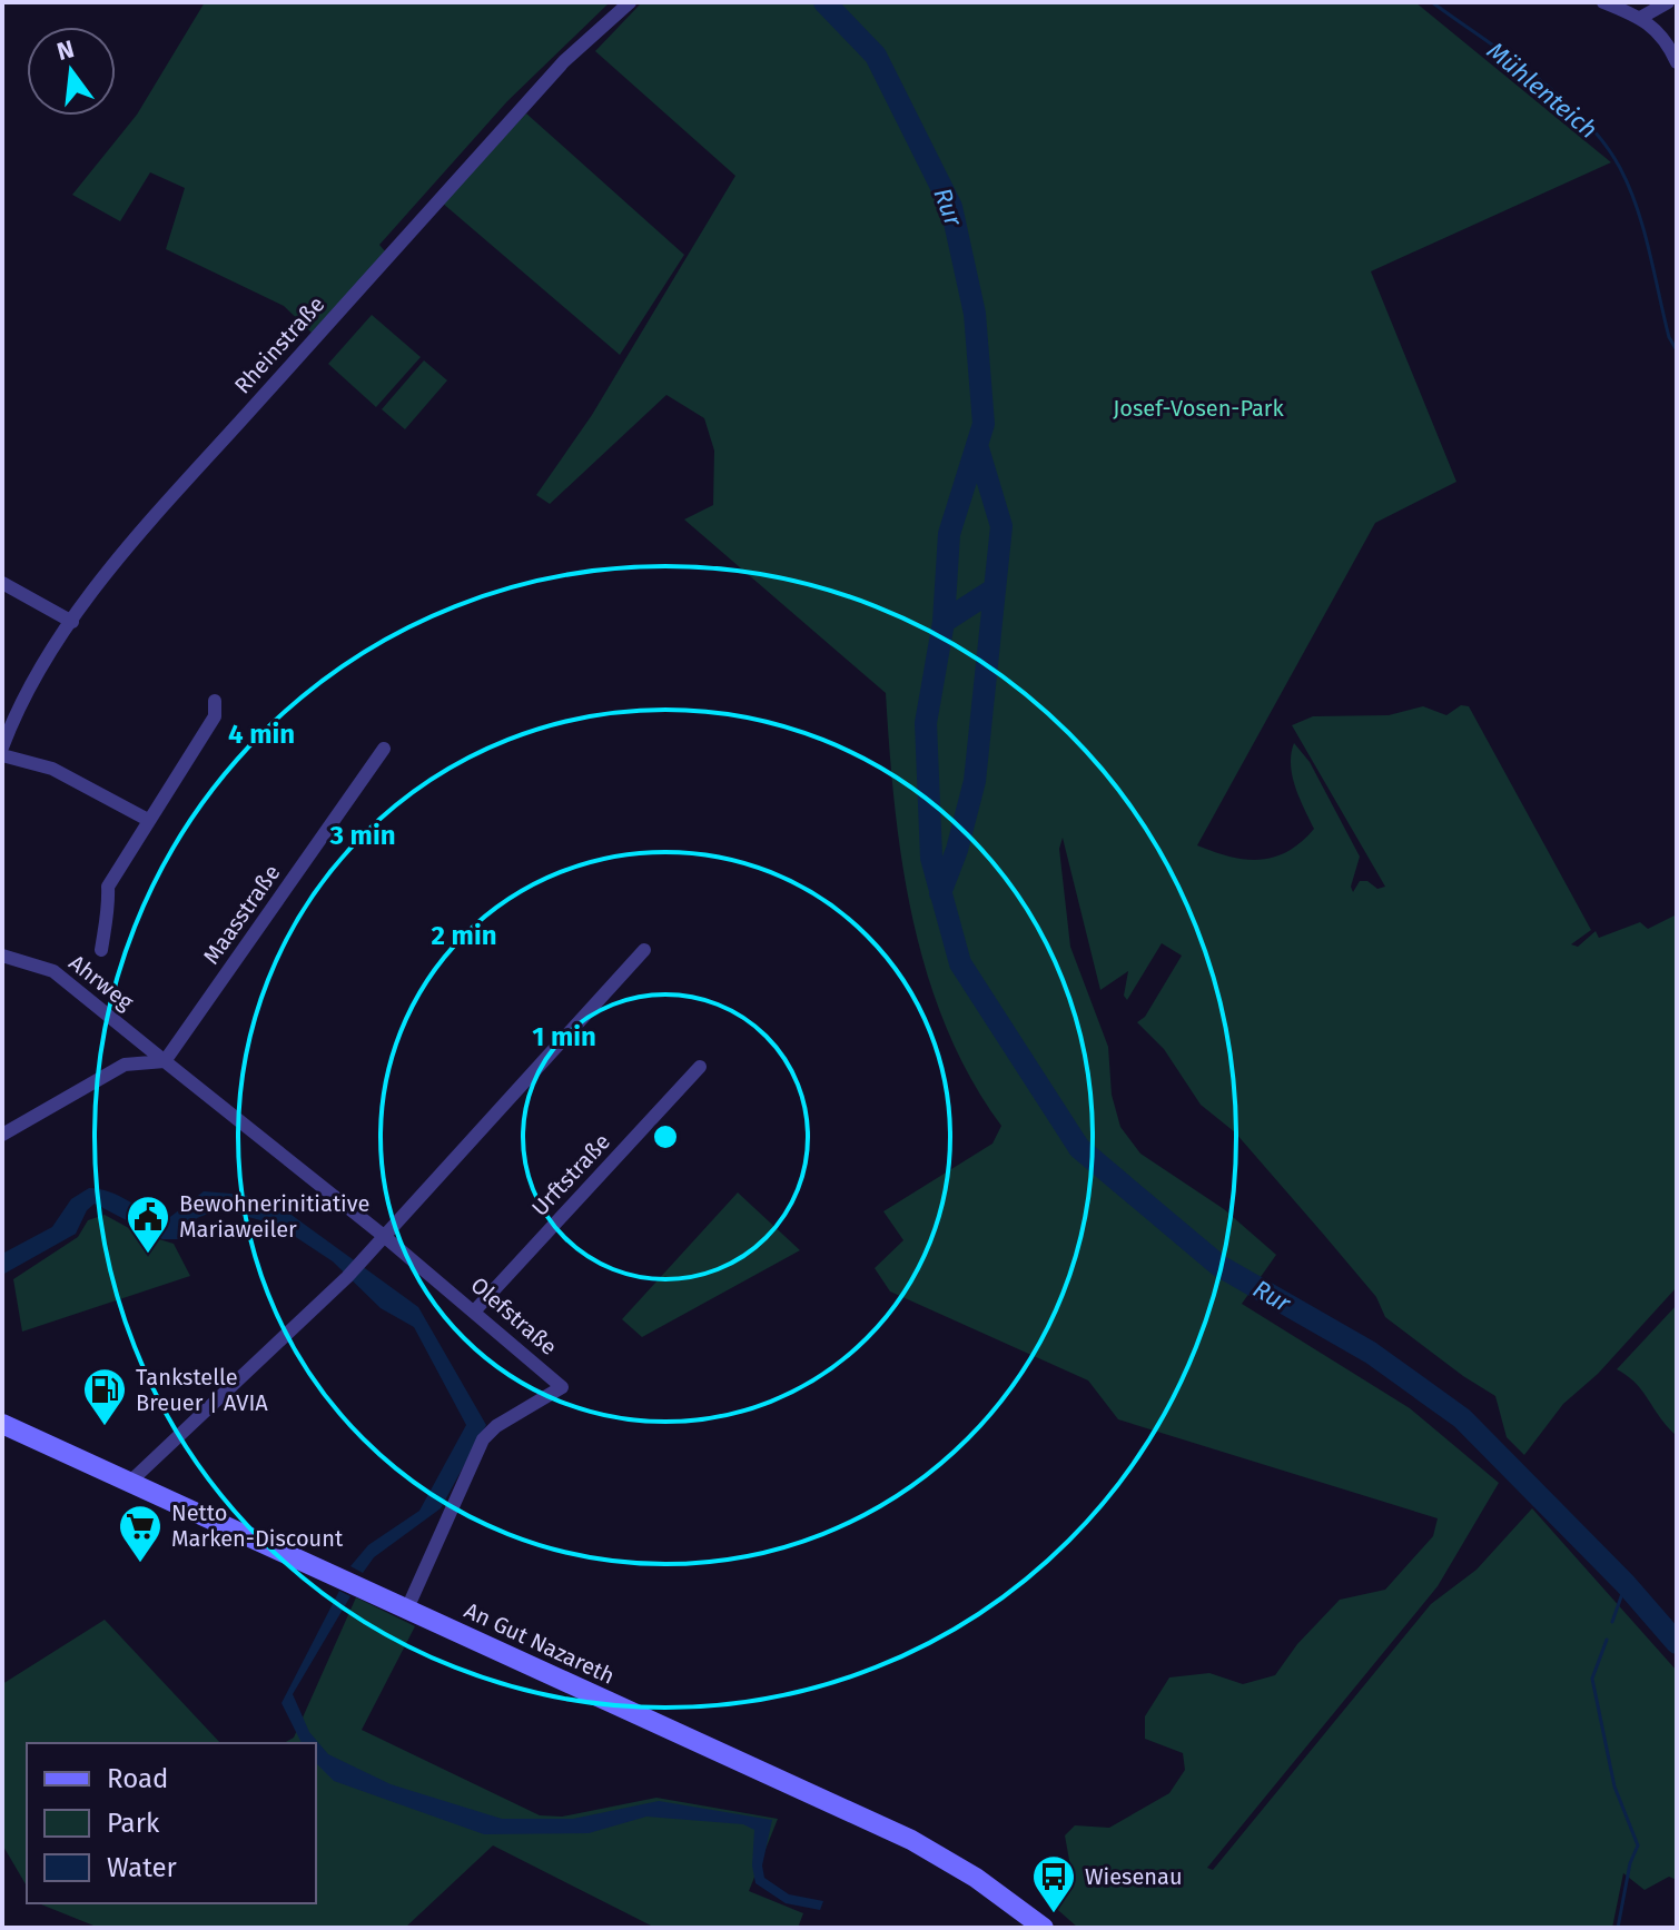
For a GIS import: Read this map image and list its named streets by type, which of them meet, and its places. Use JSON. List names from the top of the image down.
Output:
{
  "streets": {
    "main road": ["An Gut Nazareth"],
    "street": [
      "Rheinstraße",
      "Maasstraße",
      "Ahrweg",
      "Urftstraße",
      "Olefstraße"
    ]
  },
  "crossings": [
    ["Maasstraße", "Ahrweg"],
    ["Maasstraße", "Olefstraße"],
    ["Ahrweg", "Olefstraße"],
    ["Urftstraße", "Olefstraße"],
    ["Olefstraße", "An Gut Nazareth"]
  ],
  "water": ["Mühlenteich", "Rur"],
  "parks": ["Josef-Vosen-Park"],
  "places": {
    "public building": ["Bewohnerinitiative Mariaweiler"],
    "fuel station": ["Tankstelle Breuer | AVIA"],
    "supermarket": ["Netto Marken-Discount"],
    "bus stop": ["Wiesenau"]
  },
  "legend": ["Road", "Park", "Water"],
  "north": "top",
  "rings": [
    "4 min",
    "3 min",
    "2 min",
    "1 min"
  ]
}
